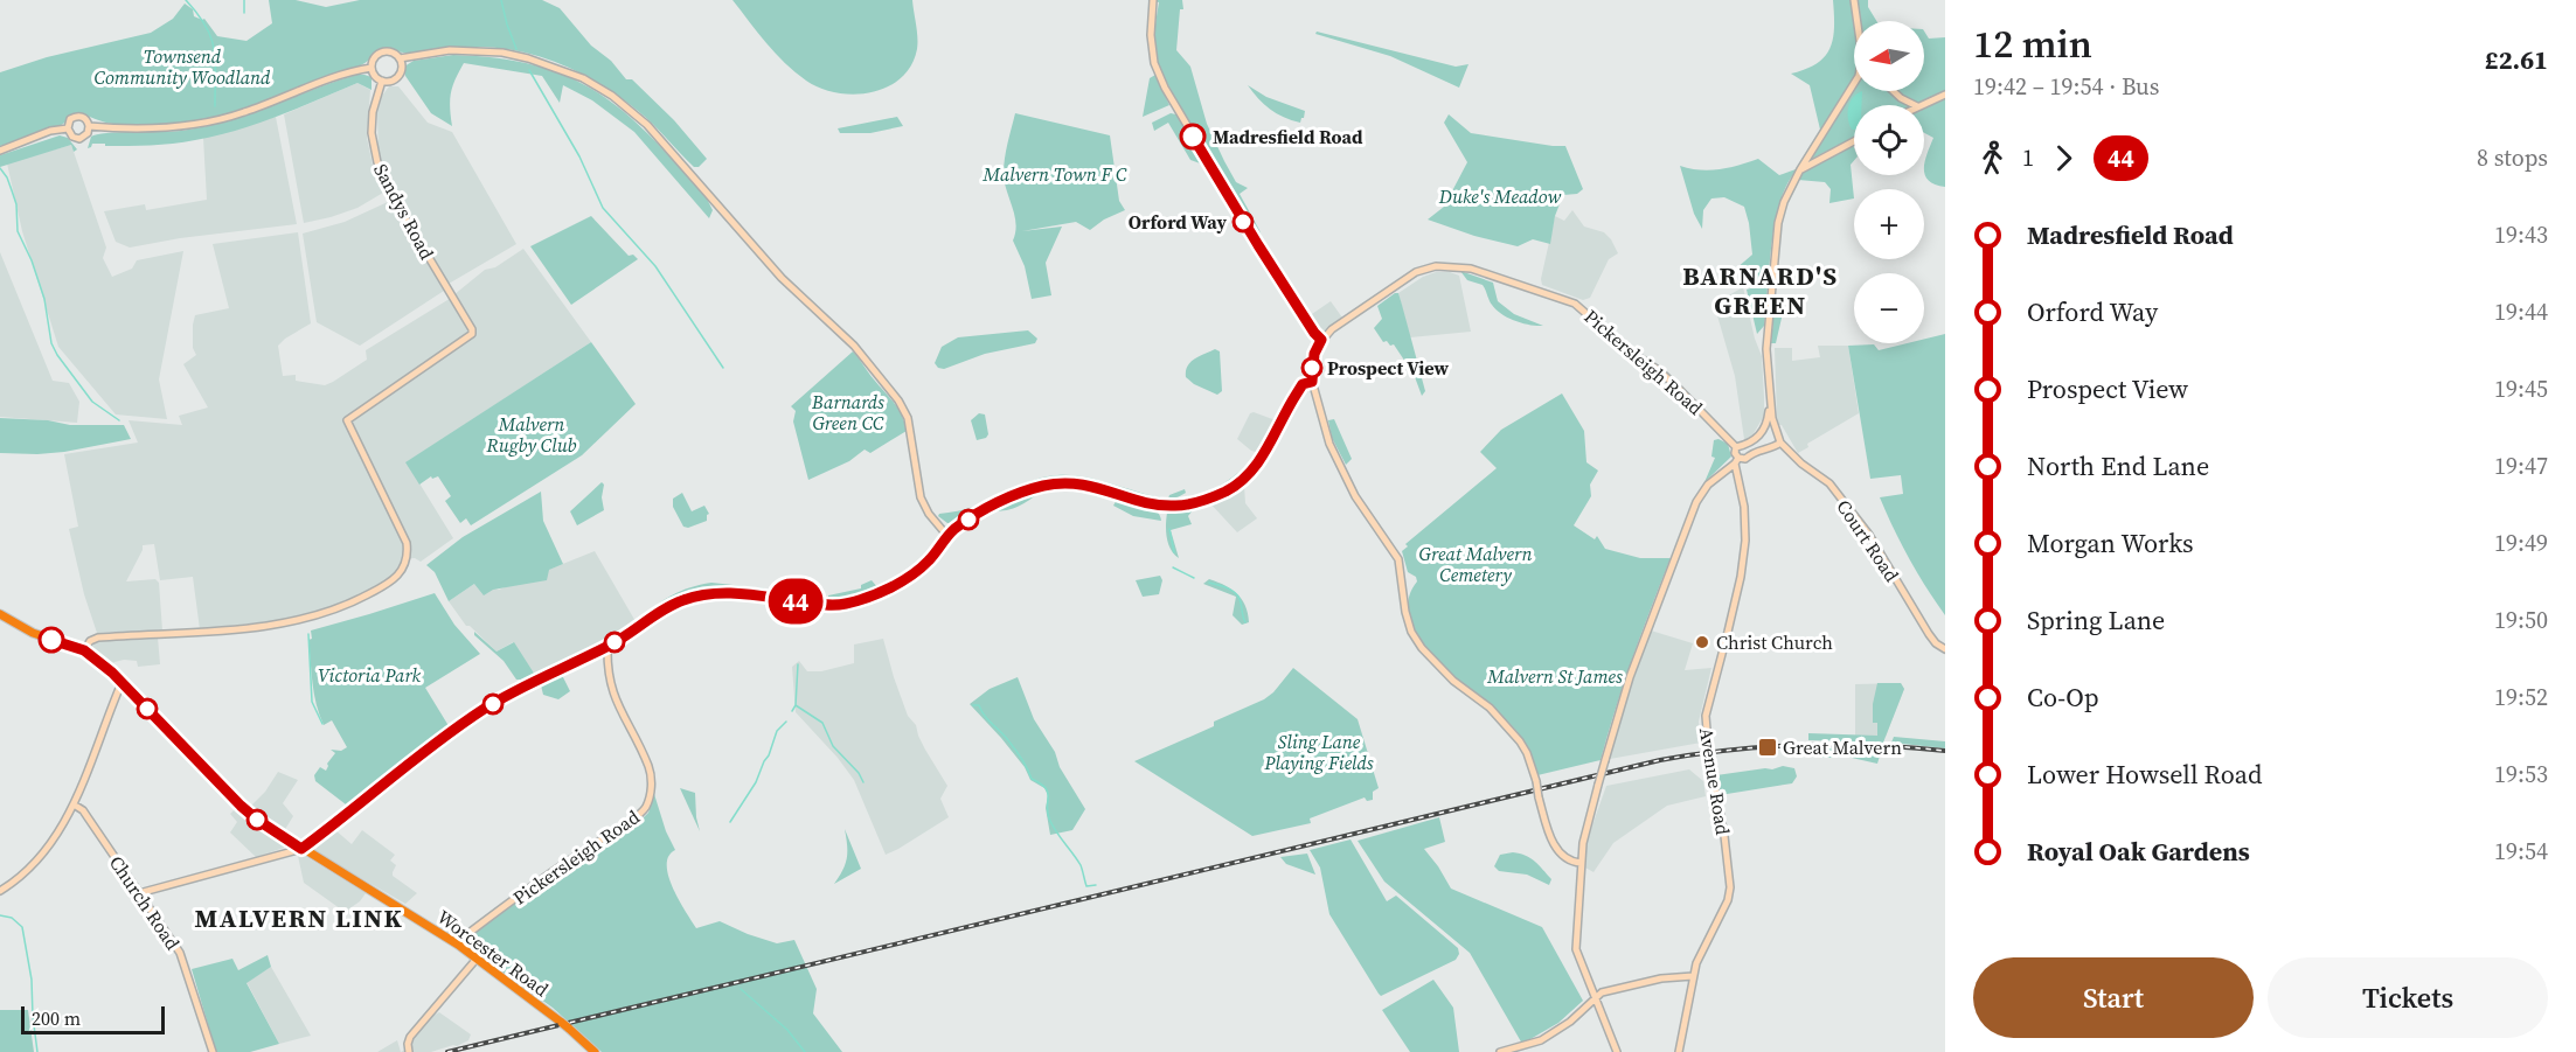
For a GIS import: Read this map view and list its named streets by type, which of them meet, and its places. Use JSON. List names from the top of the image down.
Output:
{
  "streets": {
    "highway": ["Worcester Road"],
    "street": [
      "Sandys Road",
      "Pickersleigh Road",
      "Court Road",
      "Avenue Road",
      "Church Road"
    ]
  },
  "crossings": [
    ["Sandys Road", "Worcester Road"],
    ["Pickersleigh Road", "Avenue Road"],
    ["Pickersleigh Road", "Worcester Road"]
  ],
  "districts": ["BARNARD'S GREEN", "MALVERN LINK"],
  "parks": [
    "Townsend Community Woodland",
    "Malvern Town F C",
    "Duke's Meadow",
    "Barnards Green CC",
    "Malvern Rugby Club",
    "Great Malvern Cemetery",
    "Victoria Park",
    "Malvern St James",
    "Sling Lane Playing Fields"
  ],
  "places": {
    "other": [
      "Madresfield Road",
      "Orford Way",
      "Prospect View",
      "Christ Church"
    ],
    "transit": ["Great Malvern"]
  },
  "lines": ["bus line 44"],
  "scale_bar": "200 m",
  "north": "left",
  "page": {
    "on_map": "44",
    "heading": ["12 min", "19:42 – 19:54 · Bus", "£2.61"],
    "map_buttons": ["+", "−"],
    "legs": ["1", "44", "8 stops"],
    "list": [
      {
        "name": "Madresfield Road",
        "value": "19:43"
      },
      {
        "name": "Orford Way",
        "value": "19:44"
      },
      {
        "name": "Prospect View",
        "value": "19:45"
      },
      {
        "name": "North End Lane",
        "value": "19:47"
      },
      {
        "name": "Morgan Works",
        "value": "19:49"
      },
      {
        "name": "Spring Lane",
        "value": "19:50"
      },
      {
        "name": "Co-Op",
        "value": "19:52"
      },
      {
        "name": "Lower Howsell Road",
        "value": "19:53"
      },
      {
        "name": "Royal Oak Gardens",
        "value": "19:54"
      }
    ],
    "buttons": ["Start", "Tickets"],
    "scale": "200 m"
  }
}
